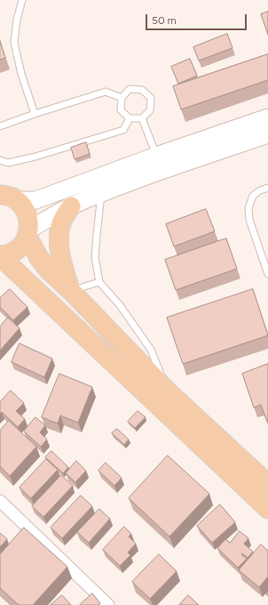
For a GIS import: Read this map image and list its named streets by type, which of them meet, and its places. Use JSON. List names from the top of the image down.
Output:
{
  "scale_bar": "50 m"
}
